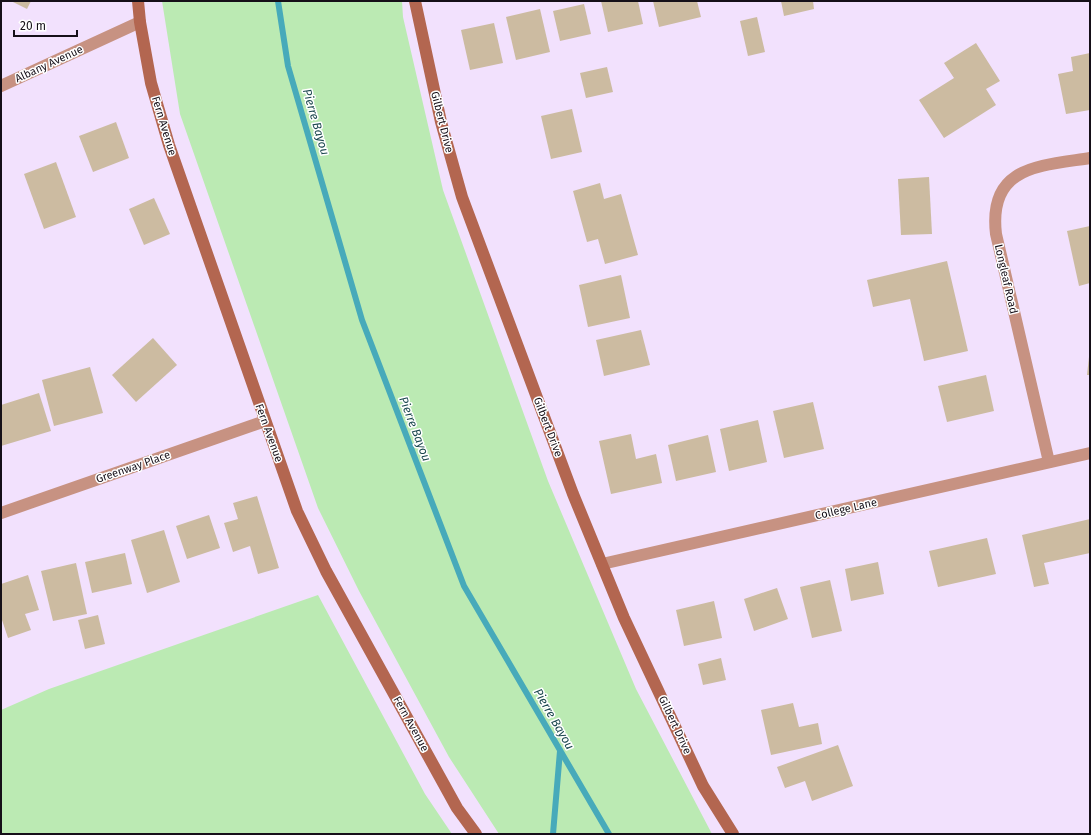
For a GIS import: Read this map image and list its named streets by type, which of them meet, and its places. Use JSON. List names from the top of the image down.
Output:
{
  "streets": {
    "street": [
      "Albany Avenue",
      "Gilbert Drive",
      "Fern Avenue",
      "Longleaf Road",
      "Greenway Place",
      "College Lane"
    ]
  },
  "crossings": [
    ["Albany Avenue", "Fern Avenue"],
    ["Gilbert Drive", "College Lane"],
    ["Fern Avenue", "Greenway Place"],
    ["Longleaf Road", "College Lane"]
  ],
  "water": ["Pierre Bayou"],
  "scale_bar": "20 m"
}
